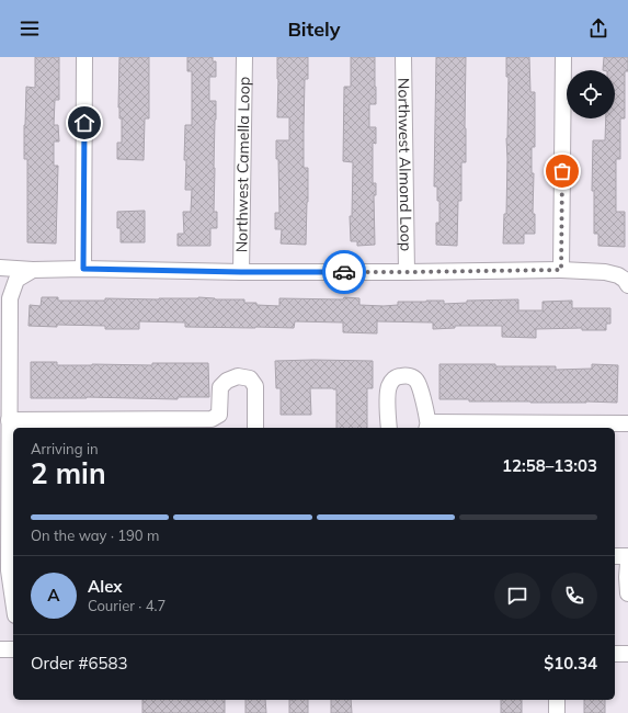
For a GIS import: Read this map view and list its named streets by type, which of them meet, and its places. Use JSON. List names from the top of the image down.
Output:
{
  "streets": {
    "street": ["Northwest Camella Loop", "Northwest Almond Loop"]
  },
  "page": {
    "header": "Bitely",
    "heading": ["2 min", "Arriving in", "12:58–13:03"],
    "panel": [
      "Alex",
      "Courier · 4.7",
      "Order #6583",
      "$10.34"
    ],
    "bar": "On the way · 190 m",
    "round": "A"
  }
}
